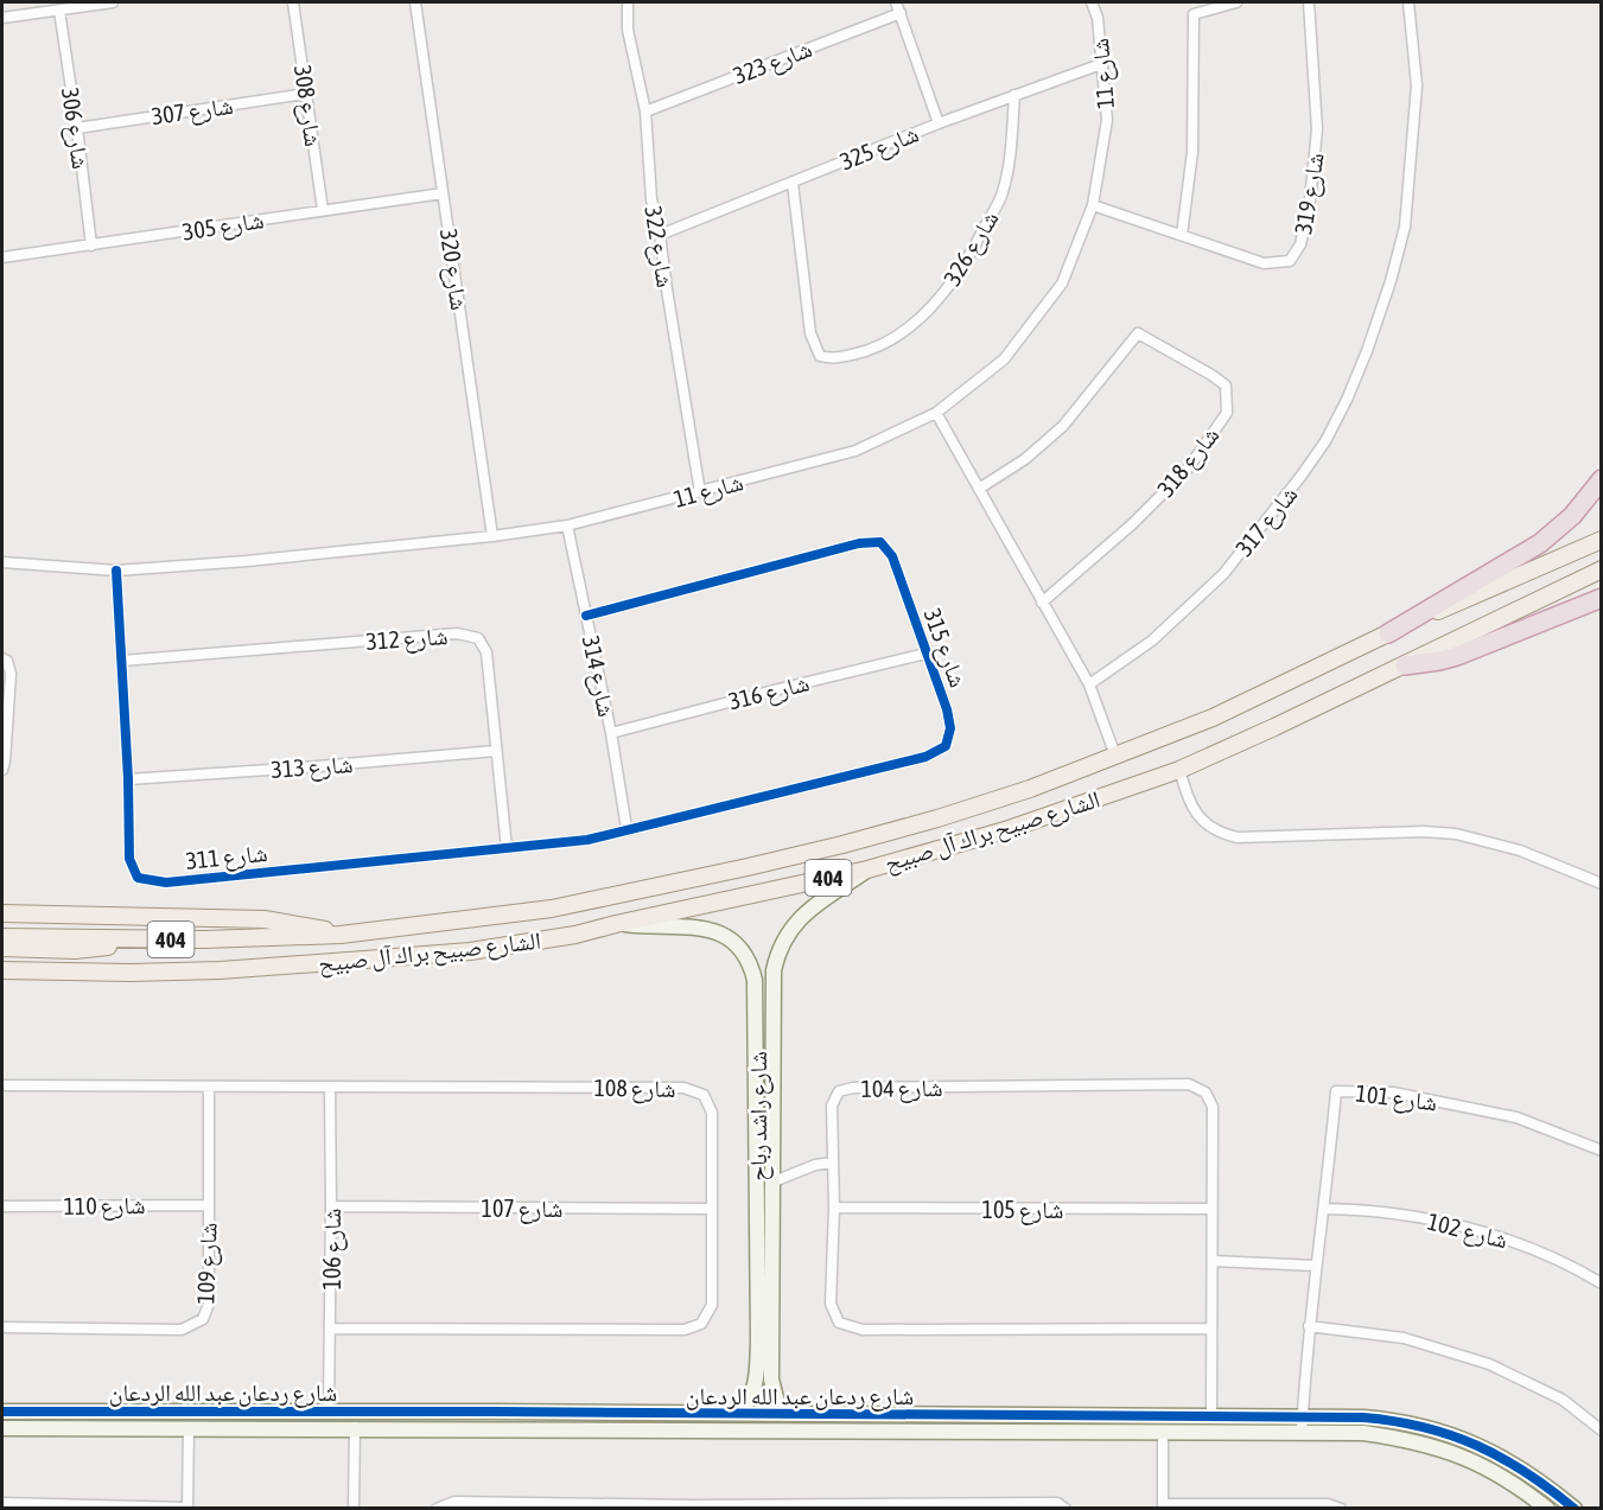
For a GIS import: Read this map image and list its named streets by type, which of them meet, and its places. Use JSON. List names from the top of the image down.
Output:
{
  "streets": {
    "main road": ["الشارع صبيح براك آل صبيح", "404"],
    "street": [
      "شارع 323",
      "شارع 11",
      "شارع 308",
      "شارع 307",
      "شارع 306",
      "شارع 325",
      "شارع 319",
      "شارع 305",
      "شارع 322",
      "شارع 326",
      "شارع 320",
      "شارع 318",
      "شارع 317",
      "شارع 312",
      "شارع 315",
      "شارع 314",
      "شارع 316",
      "شارع 313",
      "شارع 311",
      "شارع 108",
      "شارع 104",
      "شارع 101",
      "شارع راشد رباح",
      "شارع 110",
      "شارع 107",
      "شارع 105",
      "شارع 102",
      "شارع 106",
      "شارع 109",
      "شارع ردعان عبد الله الردعان"
    ]
  },
  "crossings": [
    ["شارع 323", "شارع 322"],
    ["شارع 11", "شارع 325"],
    ["شارع 11", "شارع 319"],
    ["شارع 11", "شارع 322"],
    ["شارع 11", "شارع 320"],
    ["شارع 11", "شارع 314"],
    ["شارع 11", "شارع 311"],
    ["شارع 308", "شارع 307"],
    ["شارع 308", "شارع 305"],
    ["شارع 307", "شارع 306"],
    ["شارع 306", "شارع 305"],
    ["شارع 325", "شارع 322"],
    ["شارع 325", "شارع 326"],
    ["شارع 305", "شارع 320"],
    ["شارع 312", "شارع 313"],
    ["شارع 312", "شارع 311"],
    ["شارع 315", "شارع 314"],
    ["شارع 315", "شارع 316"],
    ["شارع 315", "شارع 311"],
    ["شارع 314", "شارع 316"],
    ["شارع 314", "شارع 311"],
    ["شارع 313", "شارع 311"],
    ["الشارع صبيح براك آل صبيح", "شارع راشد رباح"],
    ["شارع 108", "شارع 107"],
    ["شارع 108", "شارع 106"],
    ["شارع 108", "شارع 109"],
    ["شارع 104", "شارع 105"],
    ["شارع 104", "شارع ردعان عبد الله الردعان"],
    ["شارع 101", "شارع 102"],
    ["شارع 101", "شارع ردعان عبد الله الردعان"],
    ["شارع راشد رباح", "شارع ردعان عبد الله الردعان"],
    ["شارع 110", "شارع 109"],
    ["شارع 107", "شارع 106"],
    ["شارع 106", "شارع ردعان عبد الله الردعان"]
  ]
}
